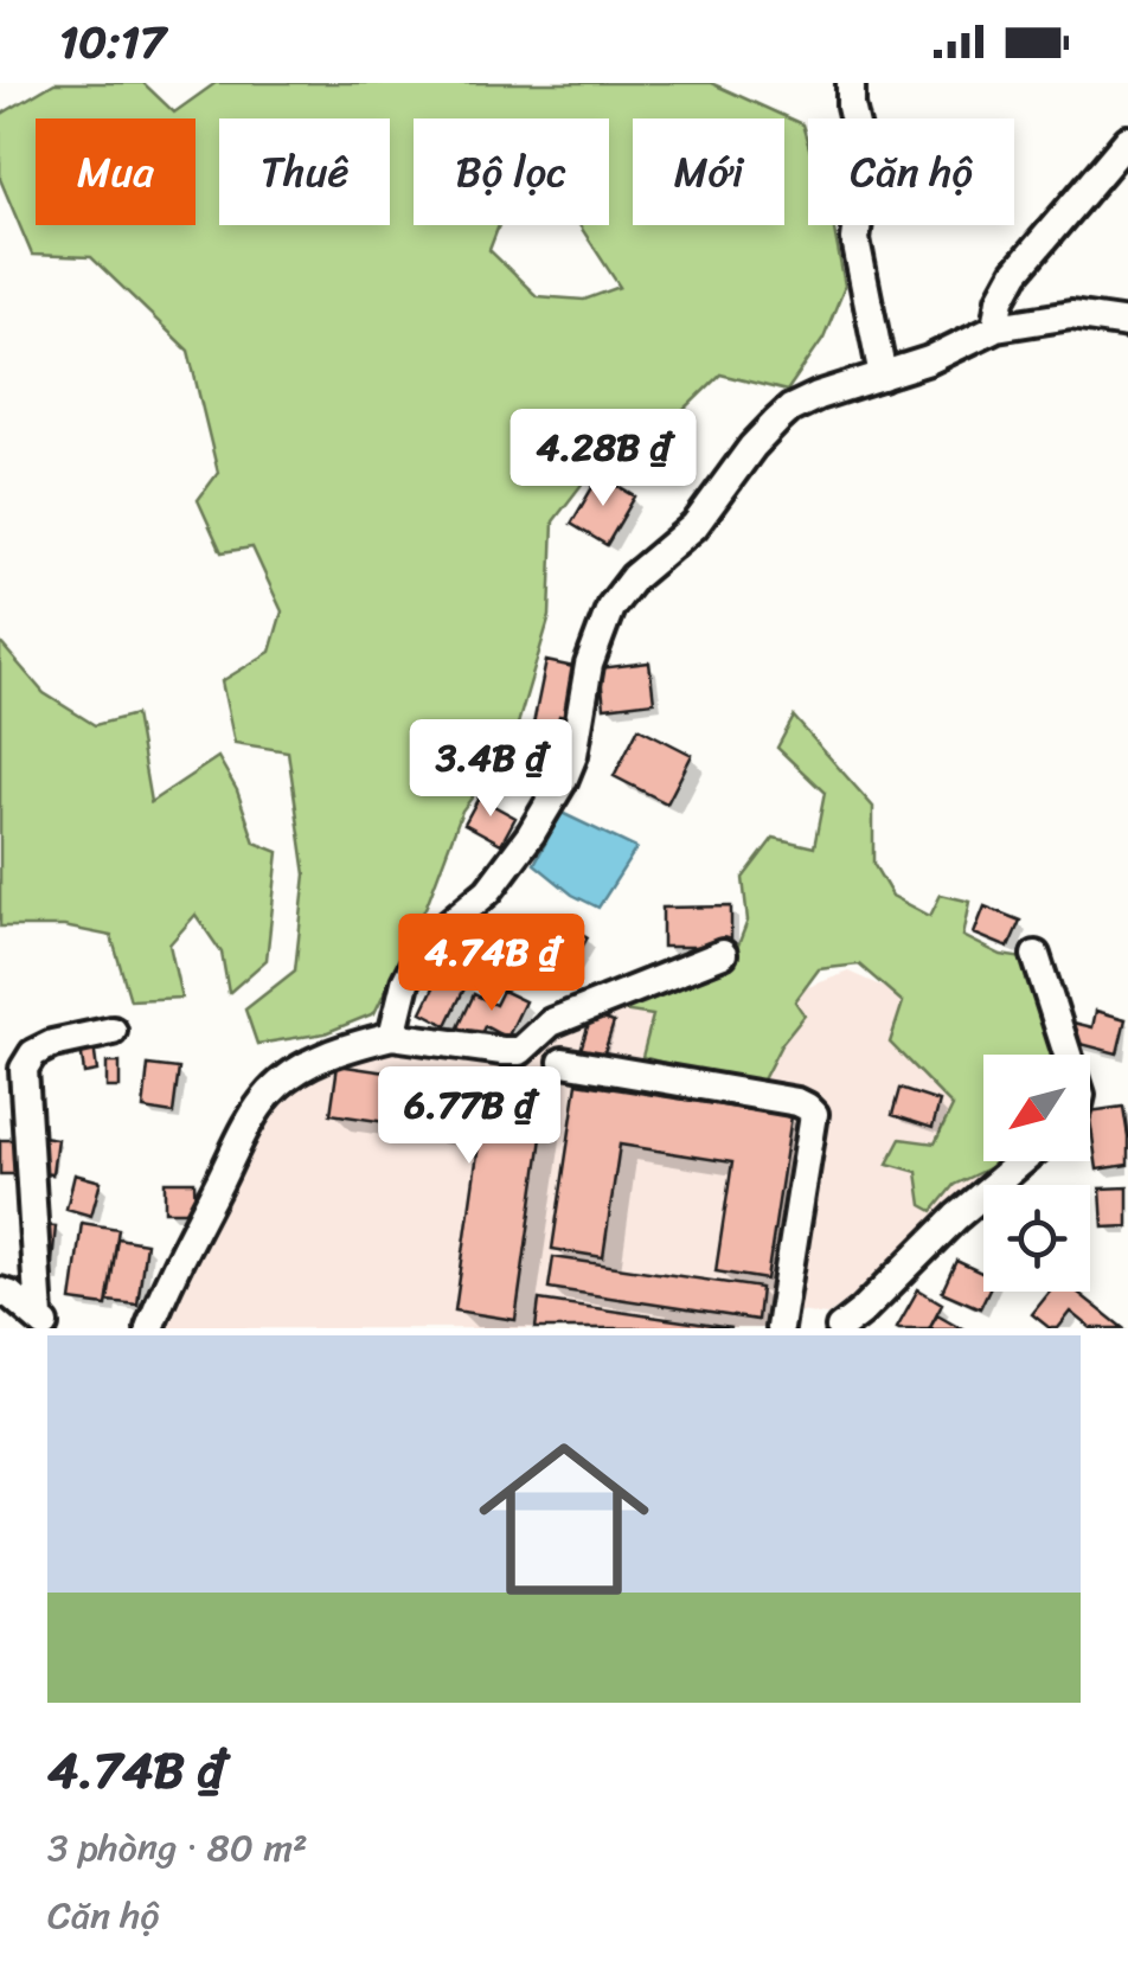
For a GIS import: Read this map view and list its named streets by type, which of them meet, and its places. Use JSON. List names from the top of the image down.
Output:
{
  "north": "bottom left",
  "page": {
    "status": "10:17",
    "chip": [
      "Mua",
      "Thuê",
      "Bộ lọc",
      "Mới",
      "Căn hộ"
    ],
    "price": [
      "4.28B ₫",
      "3.4B ₫",
      "4.74B ₫",
      "6.77B ₫"
    ],
    "list": [
      {
        "name": "4.74B ₫",
        "note": "3 phòng · 80 m² · Căn hộ"
      }
    ]
  }
}
